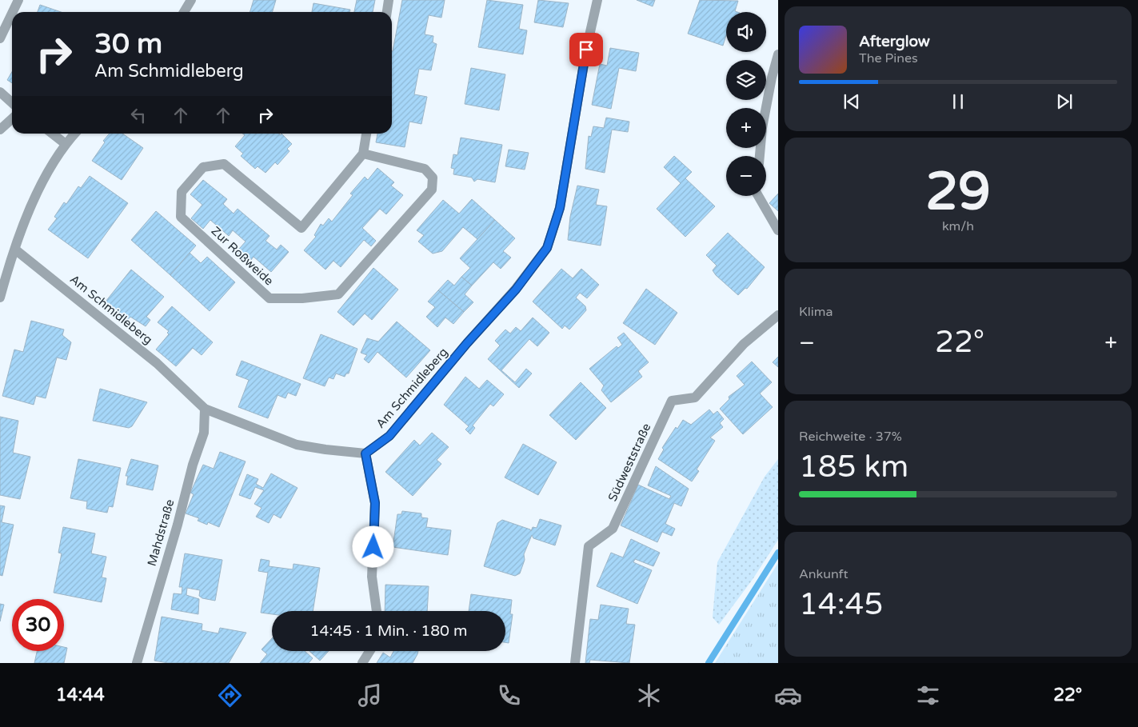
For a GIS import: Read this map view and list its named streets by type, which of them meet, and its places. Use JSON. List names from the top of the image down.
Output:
{
  "streets": {
    "street": [
      "Zur Roßweide",
      "Am Schmidleberg",
      "Südweststraße",
      "Mahdstraße"
    ]
  },
  "crossings": [
    ["Am Schmidleberg", "Mahdstraße"]
  ],
  "page": {
    "map_buttons": ["+", "−"],
    "turn": ["30 m", "Am Schmidleberg"],
    "song": ["Afterglow", "The Pines"],
    "tile": [
      ["29", "km/h"],
      "Klima",
      ["Reichweite · 37%", "185 km"],
      ["Ankunft", "14:45"]
    ],
    "heat": ["−", "22°", "+"],
    "limit": "30",
    "trip": "14:45 · 1 Min. · 180 m",
    "tabs": ["14:44", "22°"]
  }
}
